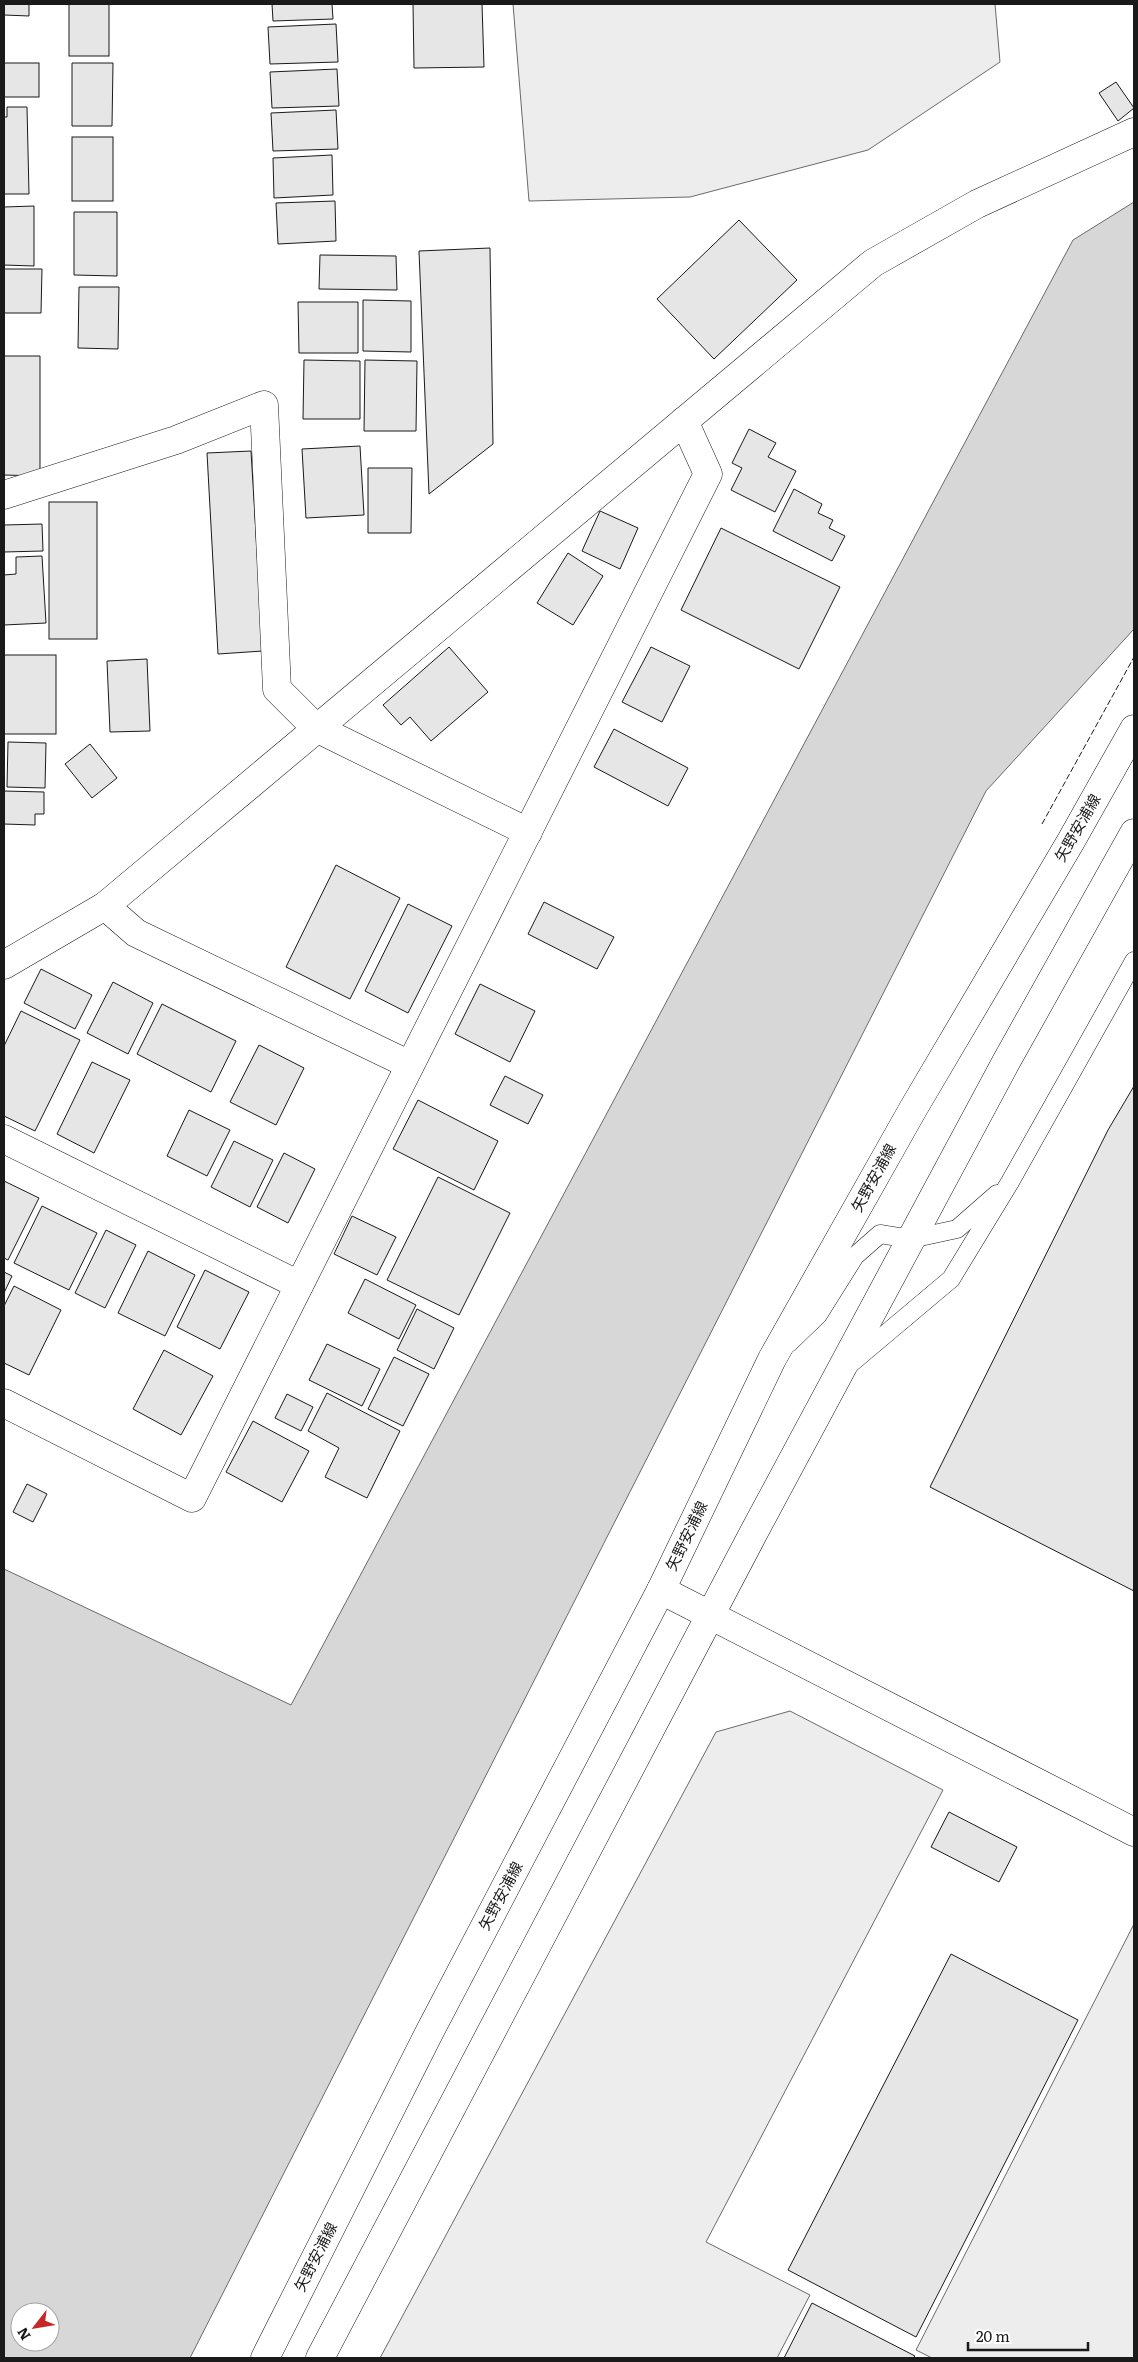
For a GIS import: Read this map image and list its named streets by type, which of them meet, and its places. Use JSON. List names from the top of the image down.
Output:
{
  "streets": {
    "street": ["矢野安浦線"]
  },
  "scale_bar": "20 m",
  "north": "bottom left"
}
